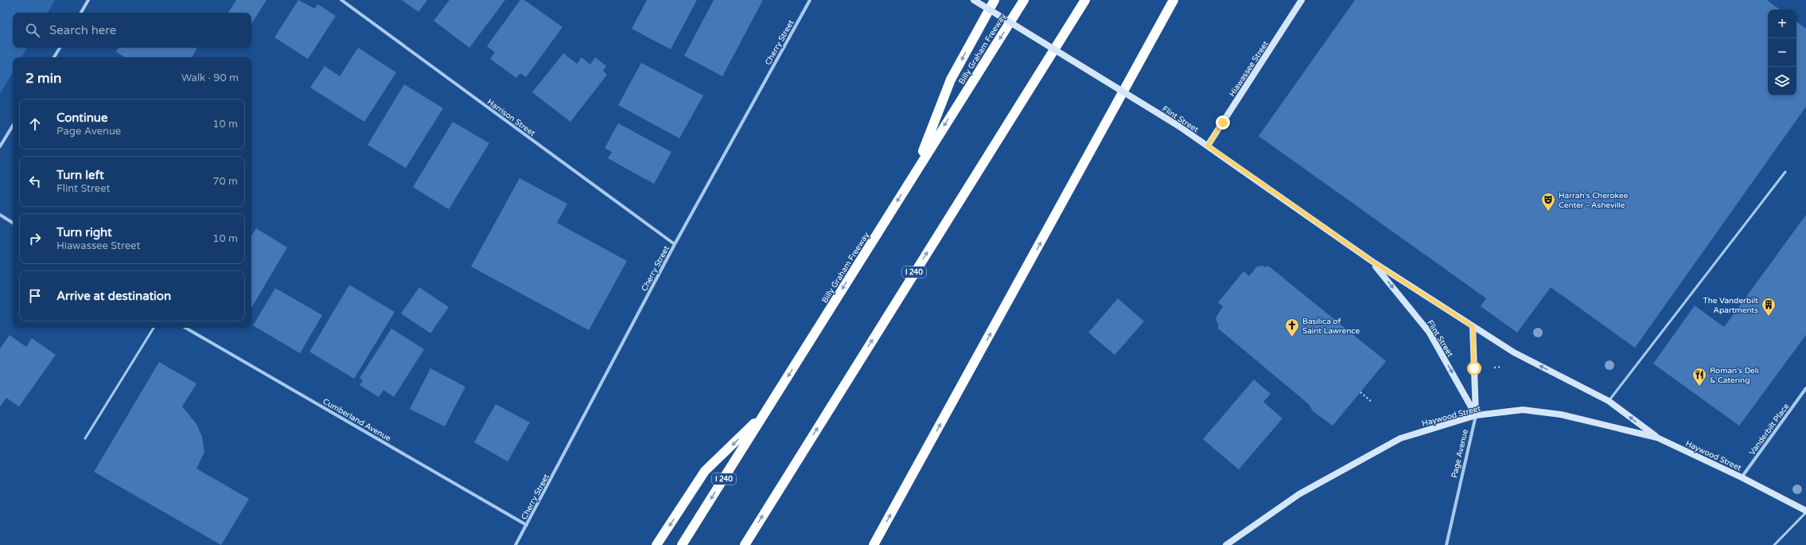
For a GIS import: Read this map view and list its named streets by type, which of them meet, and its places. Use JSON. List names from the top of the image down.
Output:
{
  "streets": {
    "highway": ["Billy Graham Freeway", "I 240"],
    "street": [
      "Cherry Street",
      "Hiawassee Street",
      "Harrison Street",
      "Flint Street",
      "Haywood Street",
      "Cumberland Avenue",
      "Vanderbilt Place",
      "Page Avenue"
    ]
  },
  "crossings": [
    ["Cherry Street", "Harrison Street"],
    ["Cherry Street", "Cumberland Avenue"],
    ["Hiawassee Street", "Flint Street"],
    ["Flint Street", "Haywood Street"],
    ["Flint Street", "Page Avenue"],
    ["Haywood Street", "Vanderbilt Place"],
    ["Haywood Street", "Page Avenue"]
  ],
  "places": {
    "theatre": ["Harrah's Cherokee Center - Asheville"],
    "building": ["The Vanderbilt Apartments"],
    "church": ["Basilica of Saint Lawrence"],
    "restaurant": ["Roman's Deli & Catering"]
  },
  "page": {
    "map_buttons": ["+", "−"],
    "search": "Search here",
    "heading": ["2 min", "Walk · 90 m"],
    "list": [
      ["Continue", "Page Avenue", "10 m"],
      ["Turn left", "Flint Street", "70 m"],
      ["Turn right", "Hiawassee Street", "10 m"],
      "Arrive at destination"
    ]
  }
}
